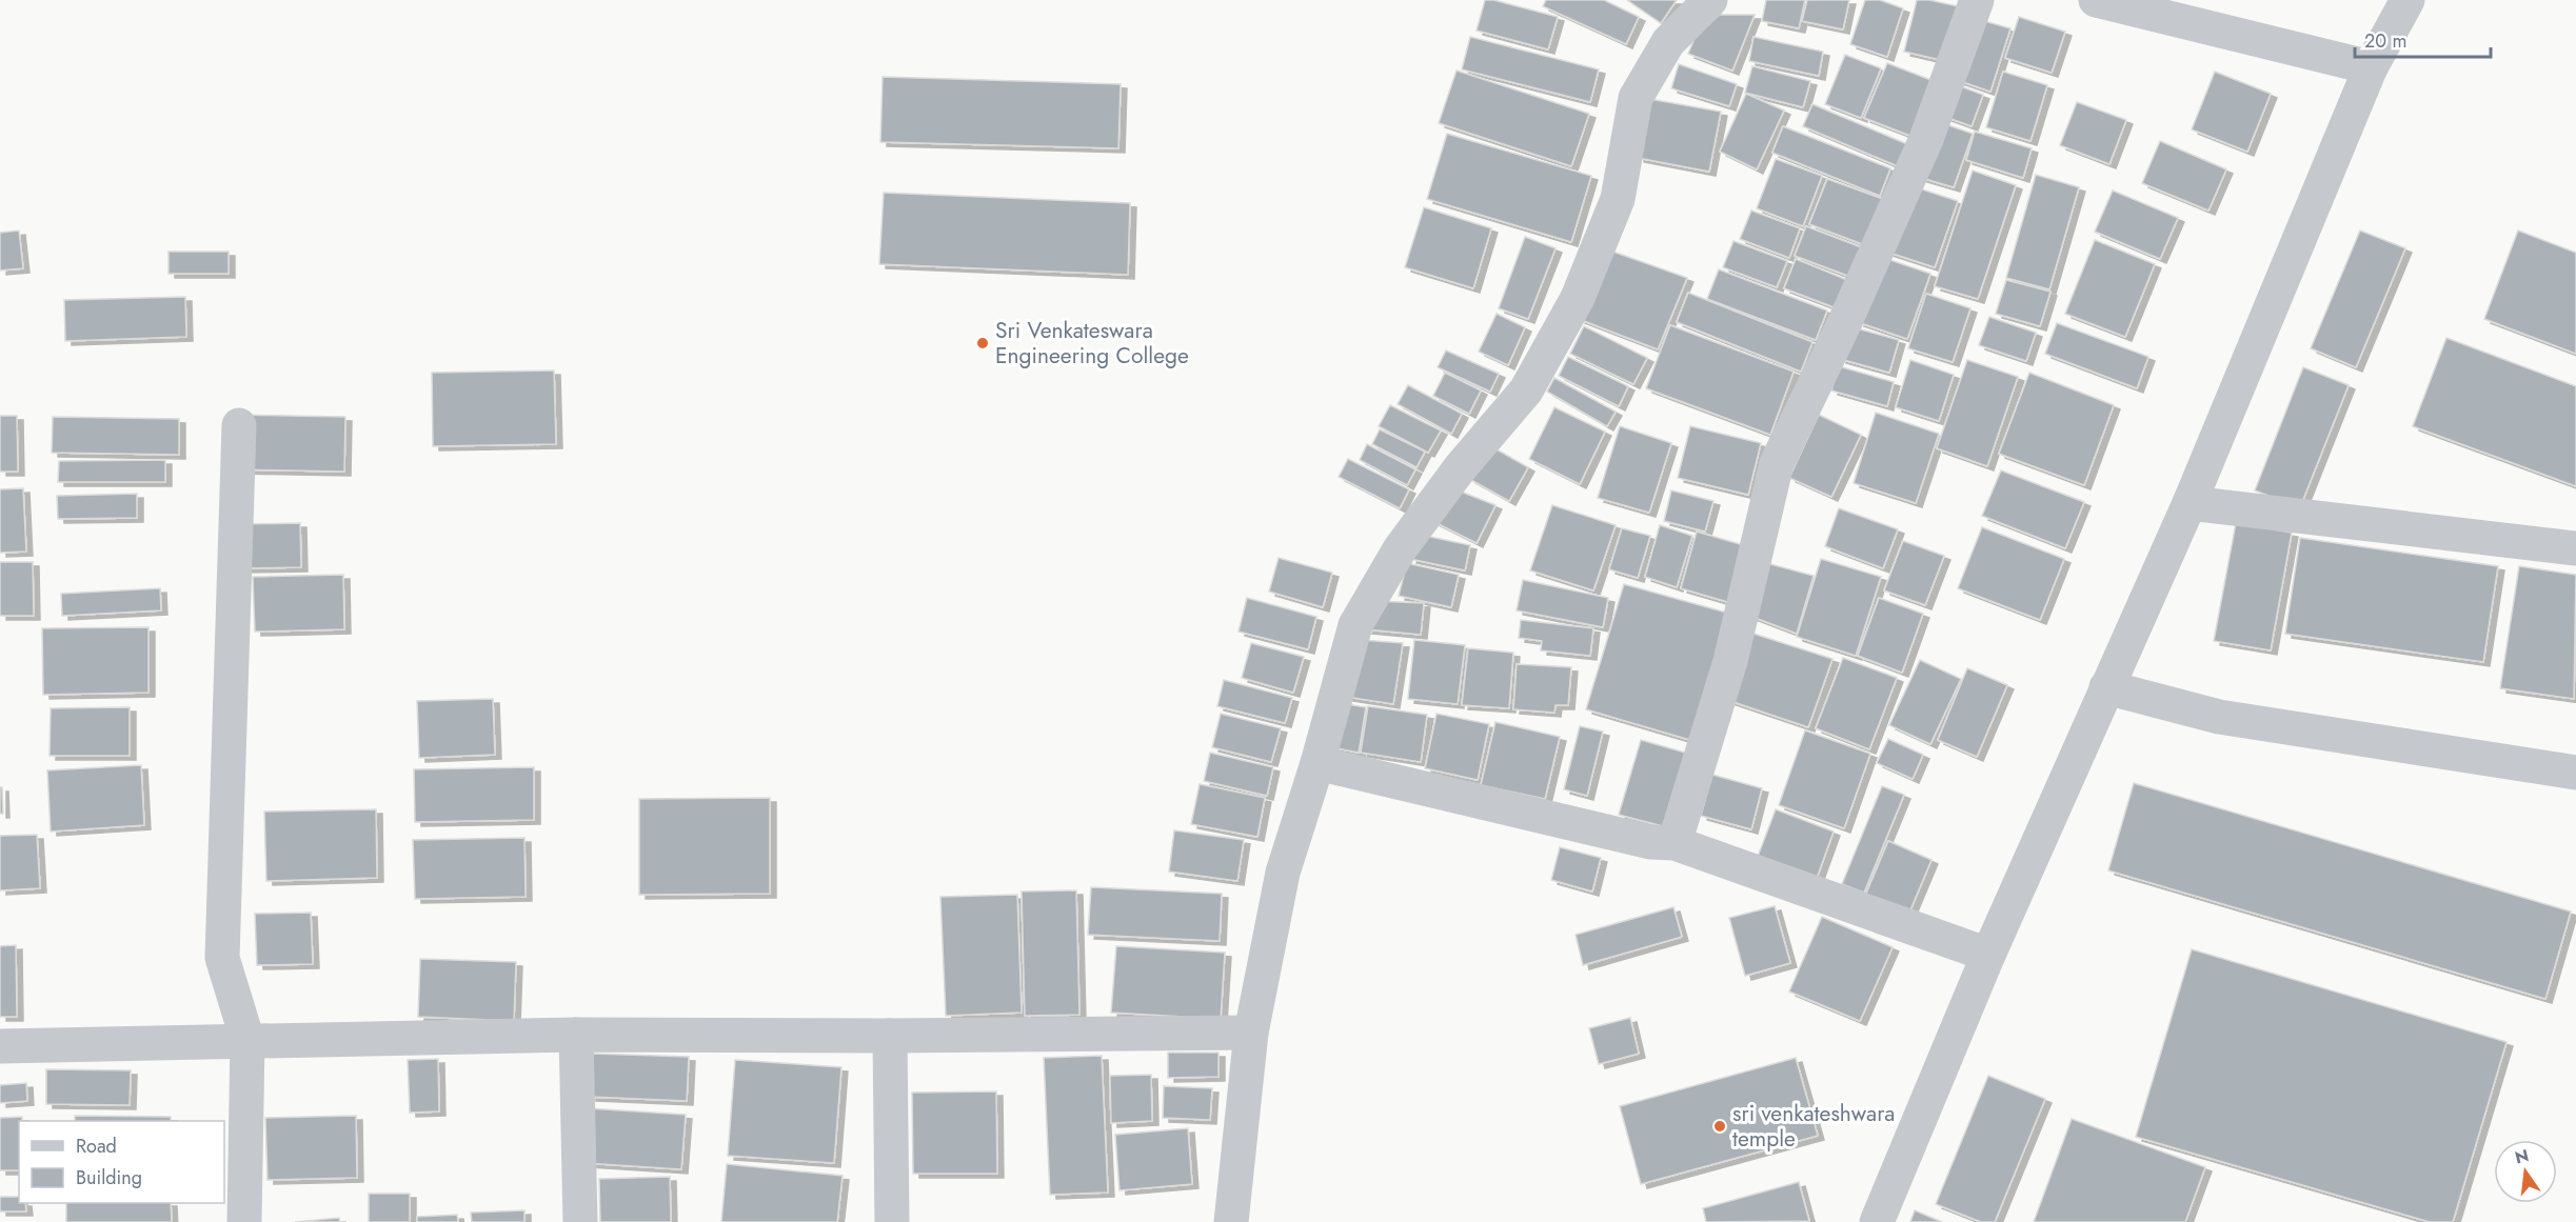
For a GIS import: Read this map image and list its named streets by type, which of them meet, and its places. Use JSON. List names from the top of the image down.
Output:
{
  "places": ["Sri Venkateswara Engineering College", "sri venkateshwara temple"],
  "legend": ["Road", "Building"],
  "scale_bar": "20 m",
  "north": "top"
}
